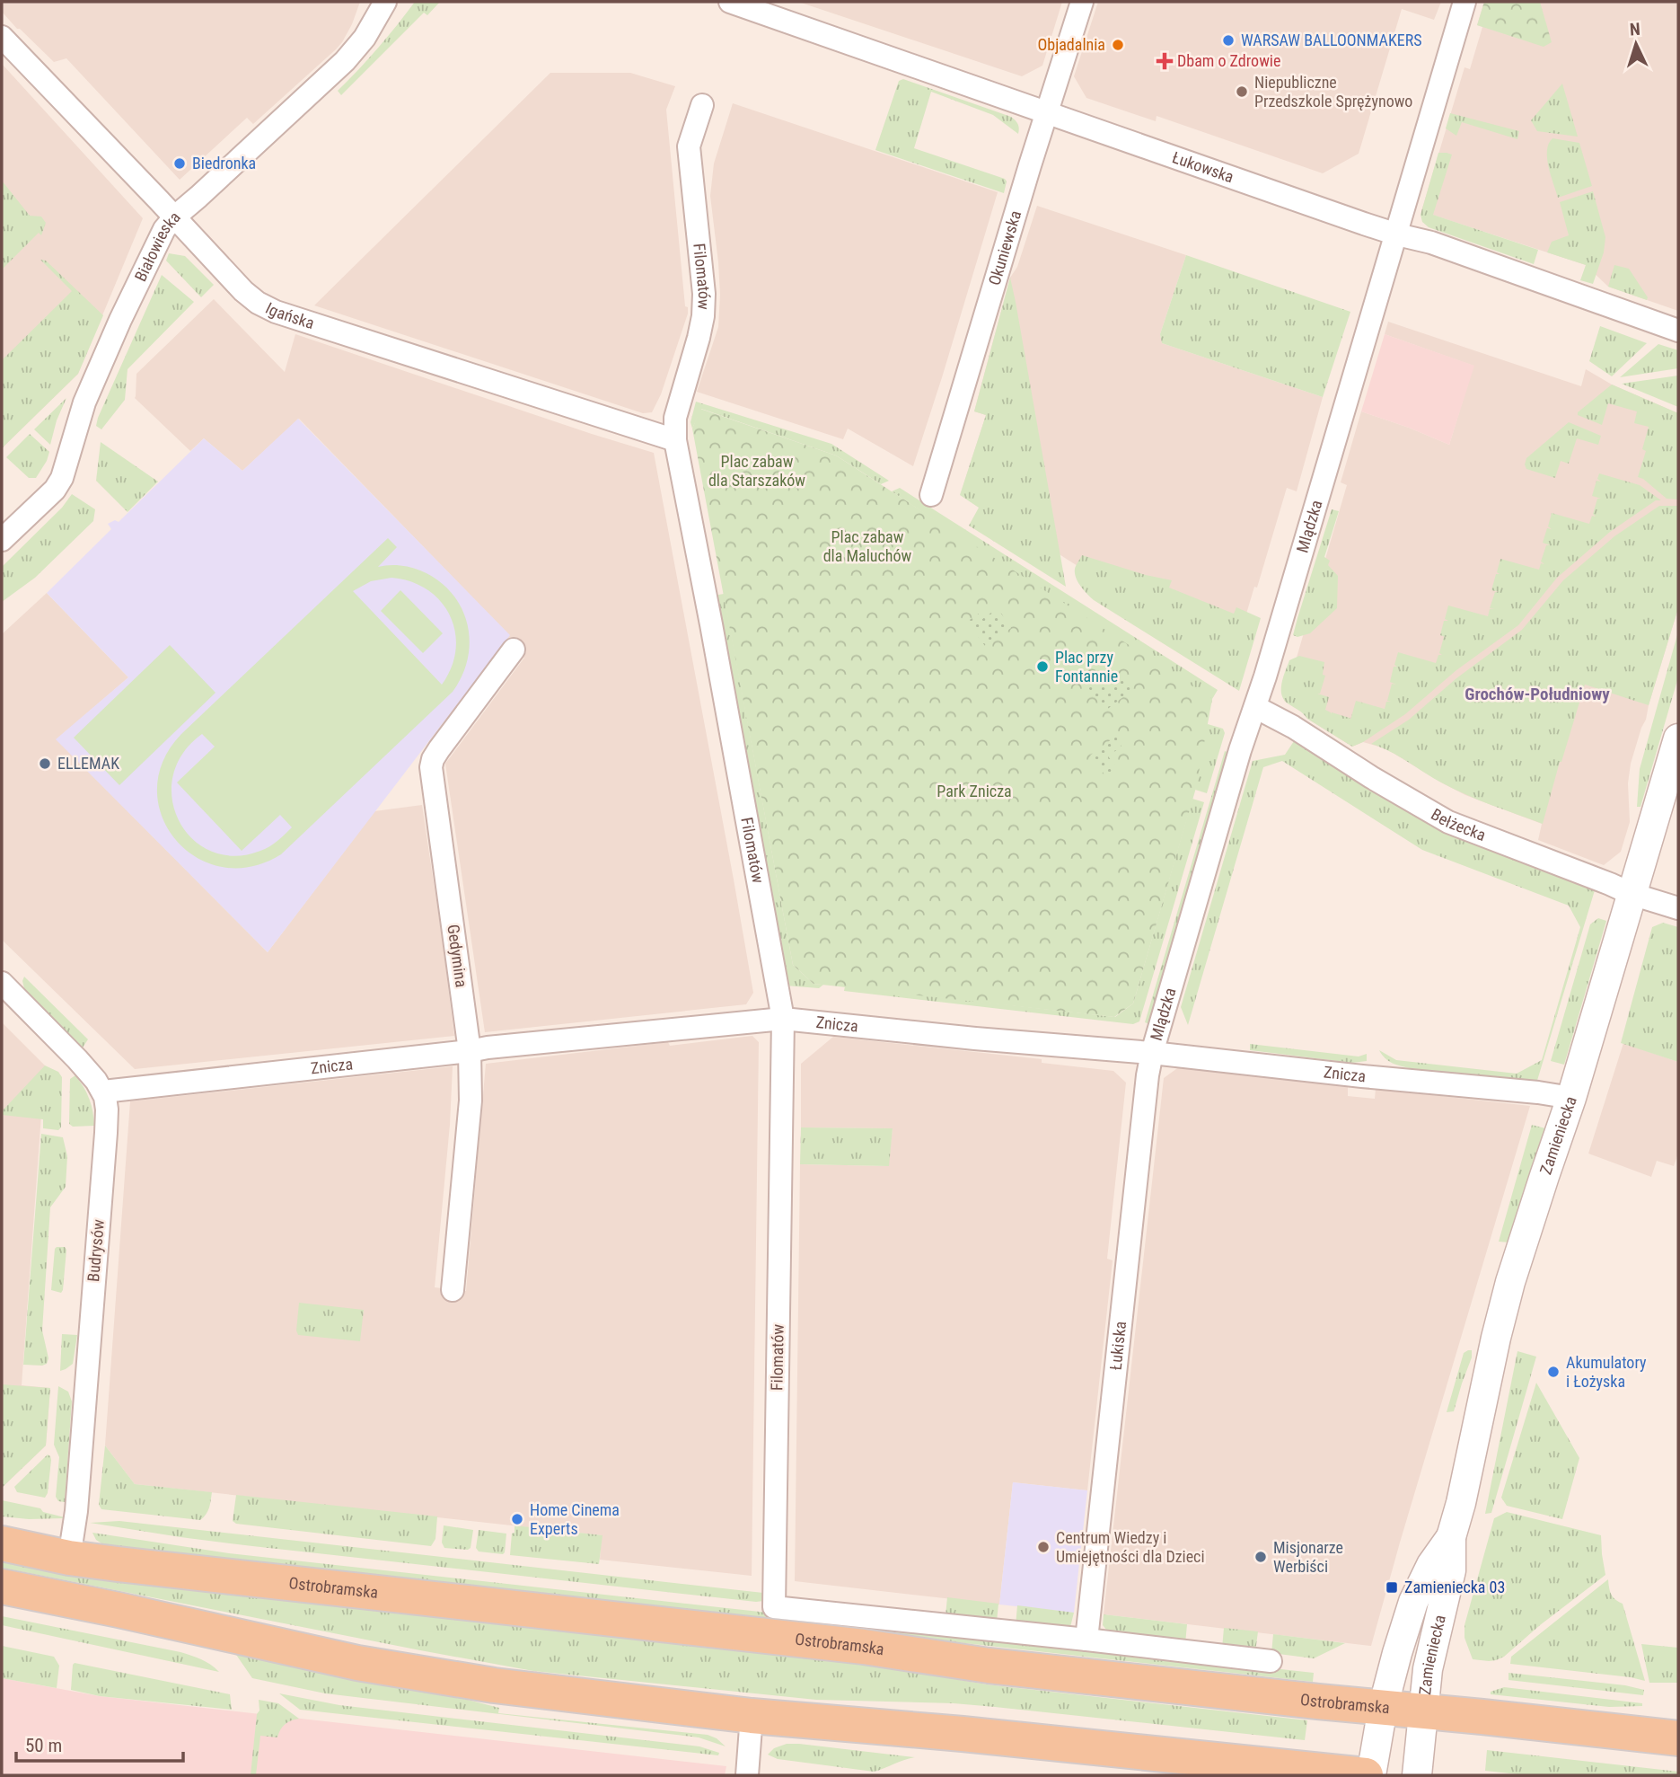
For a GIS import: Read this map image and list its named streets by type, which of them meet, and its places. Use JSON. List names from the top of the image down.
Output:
{
  "streets": {
    "main road": ["Ostrobramska"],
    "street": [
      "Łukowska",
      "Okuniewska",
      "Białowieska",
      "Filomatów",
      "Igańska",
      "Mlądzka",
      "Bełżecka",
      "Gedymina",
      "Znicza",
      "Zamieniecka",
      "Budrysów",
      "Łukiska"
    ]
  },
  "crossings": [
    ["Łukowska", "Okuniewska"],
    ["Łukowska", "Mlądzka"],
    ["Białowieska", "Igańska"],
    ["Filomatów", "Igańska"],
    ["Filomatów", "Znicza"],
    ["Filomatów", "Łukiska"],
    ["Mlądzka", "Bełżecka"],
    ["Mlądzka", "Znicza"],
    ["Mlądzka", "Łukiska"],
    ["Bełżecka", "Zamieniecka"],
    ["Gedymina", "Znicza"],
    ["Znicza", "Zamieniecka"],
    ["Znicza", "Budrysów"],
    ["Znicza", "Łukiska"],
    ["Zamieniecka", "Ostrobramska"],
    ["Budrysów", "Ostrobramska"]
  ],
  "districts": ["Grochów-Południowy"],
  "parks": ["Plac zabaw dla Starszaków", "Plac zabaw dla Maluchów", "Park Znicza"],
  "places": {
    "other": [
      "WARSAW BALLOONMAKERS",
      "Objadalnia",
      "Niepubliczne Przedszkole Sprężynowo",
      "Biedronka",
      "Plac przy Fontannie",
      "ELLEMAK",
      "Akumulatory i Łożyska",
      "Home Cinema Experts",
      "Centrum Wiedzy i Umiejętności dla Dzieci",
      "Misjonarze Werbiści"
    ],
    "health": ["Dbam o Zdrowie"],
    "transit": ["Zamieniecka 03"]
  },
  "scale_bar": "50 m",
  "north": "top"
}
